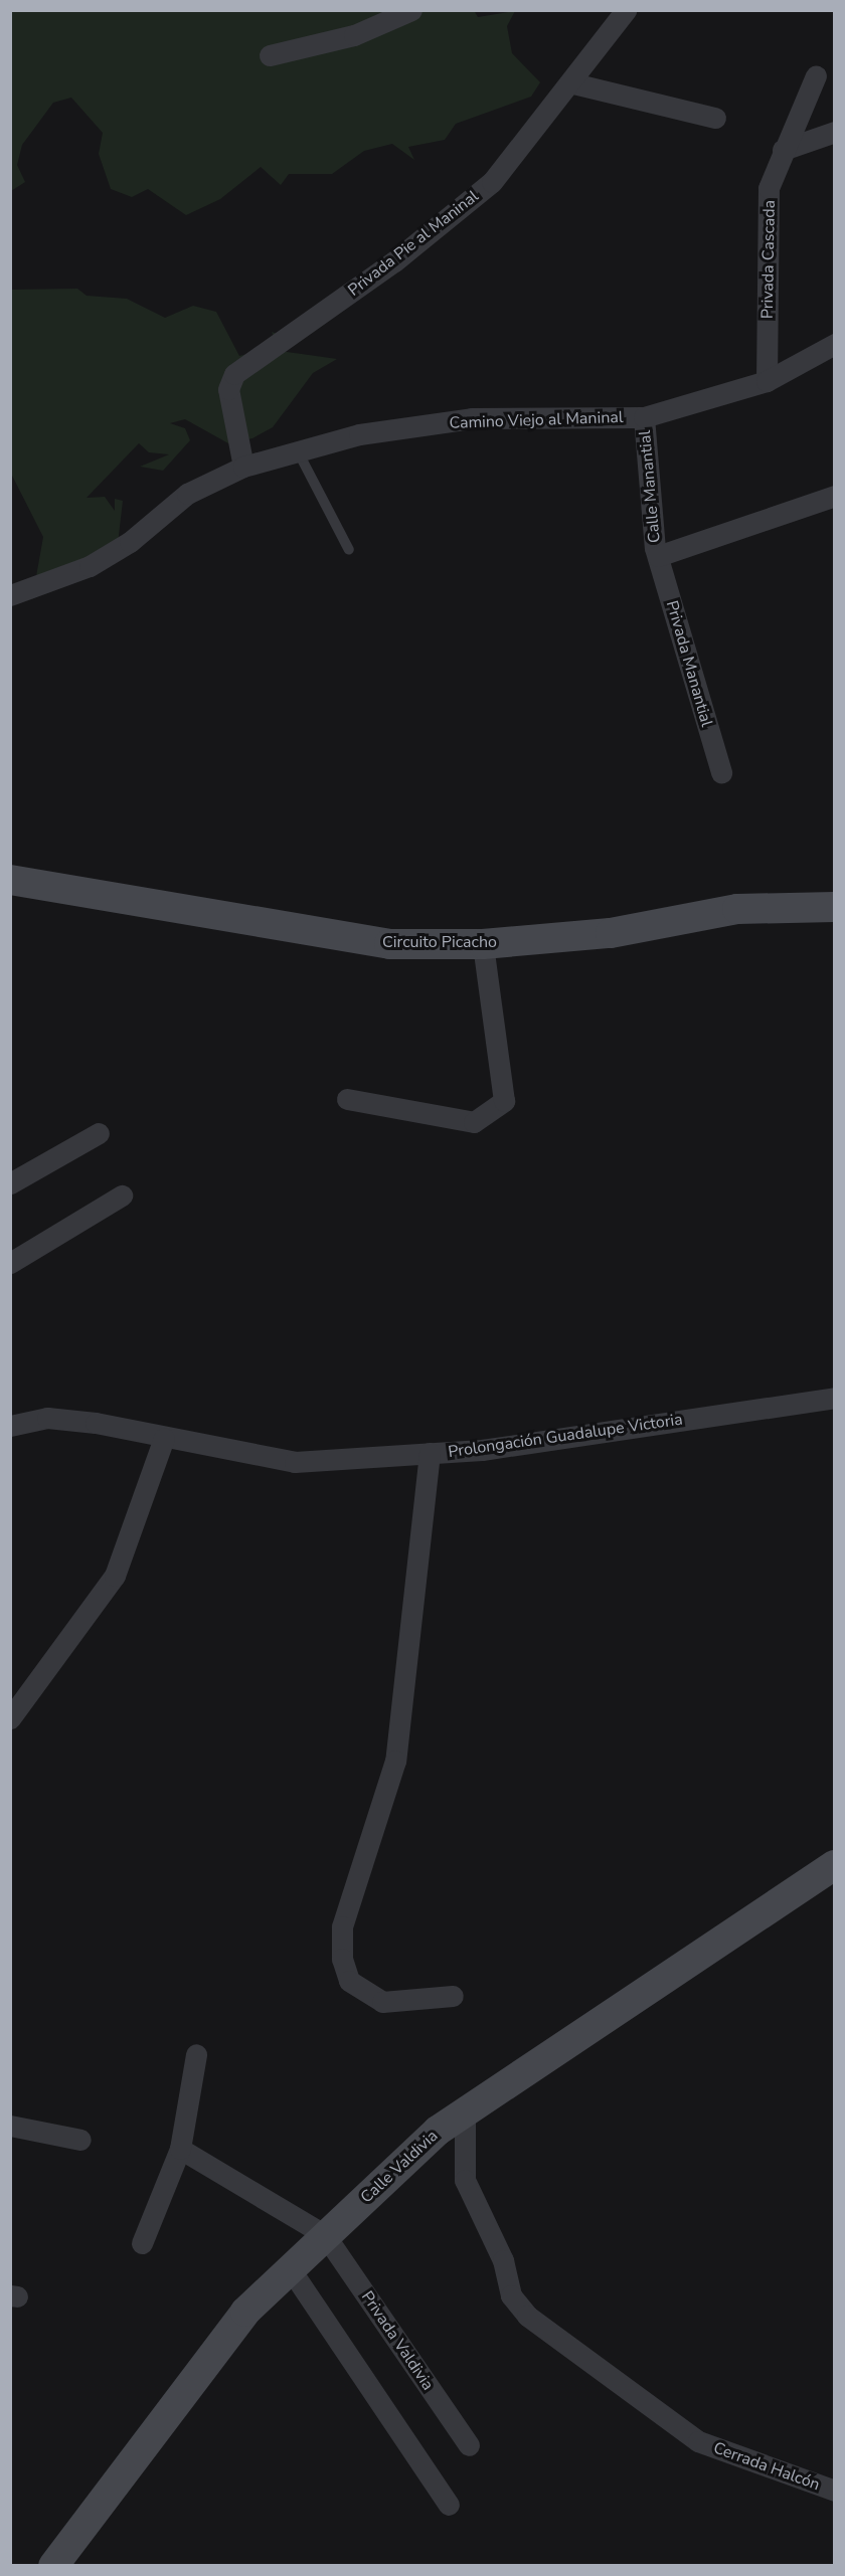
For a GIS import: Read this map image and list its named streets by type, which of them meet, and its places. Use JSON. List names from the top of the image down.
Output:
{
  "streets": {
    "street": [
      "Privada Pie al Maninal",
      "Privada Cascada",
      "Camino Viejo al Maninal",
      "Calle Manantial",
      "Privada Manantial",
      "Circuito Picacho",
      "Prolongación Guadalupe Victoria",
      "Calle Valdivia",
      "Privada Valdivia",
      "Cerrada Halcón"
    ]
  },
  "crossings": [
    ["Privada Pie al Maninal", "Camino Viejo al Maninal"],
    ["Privada Cascada", "Camino Viejo al Maninal"],
    ["Camino Viejo al Maninal", "Calle Manantial"],
    ["Calle Manantial", "Privada Manantial"],
    ["Calle Valdivia", "Privada Valdivia"],
    ["Calle Valdivia", "Cerrada Halcón"]
  ]
}
